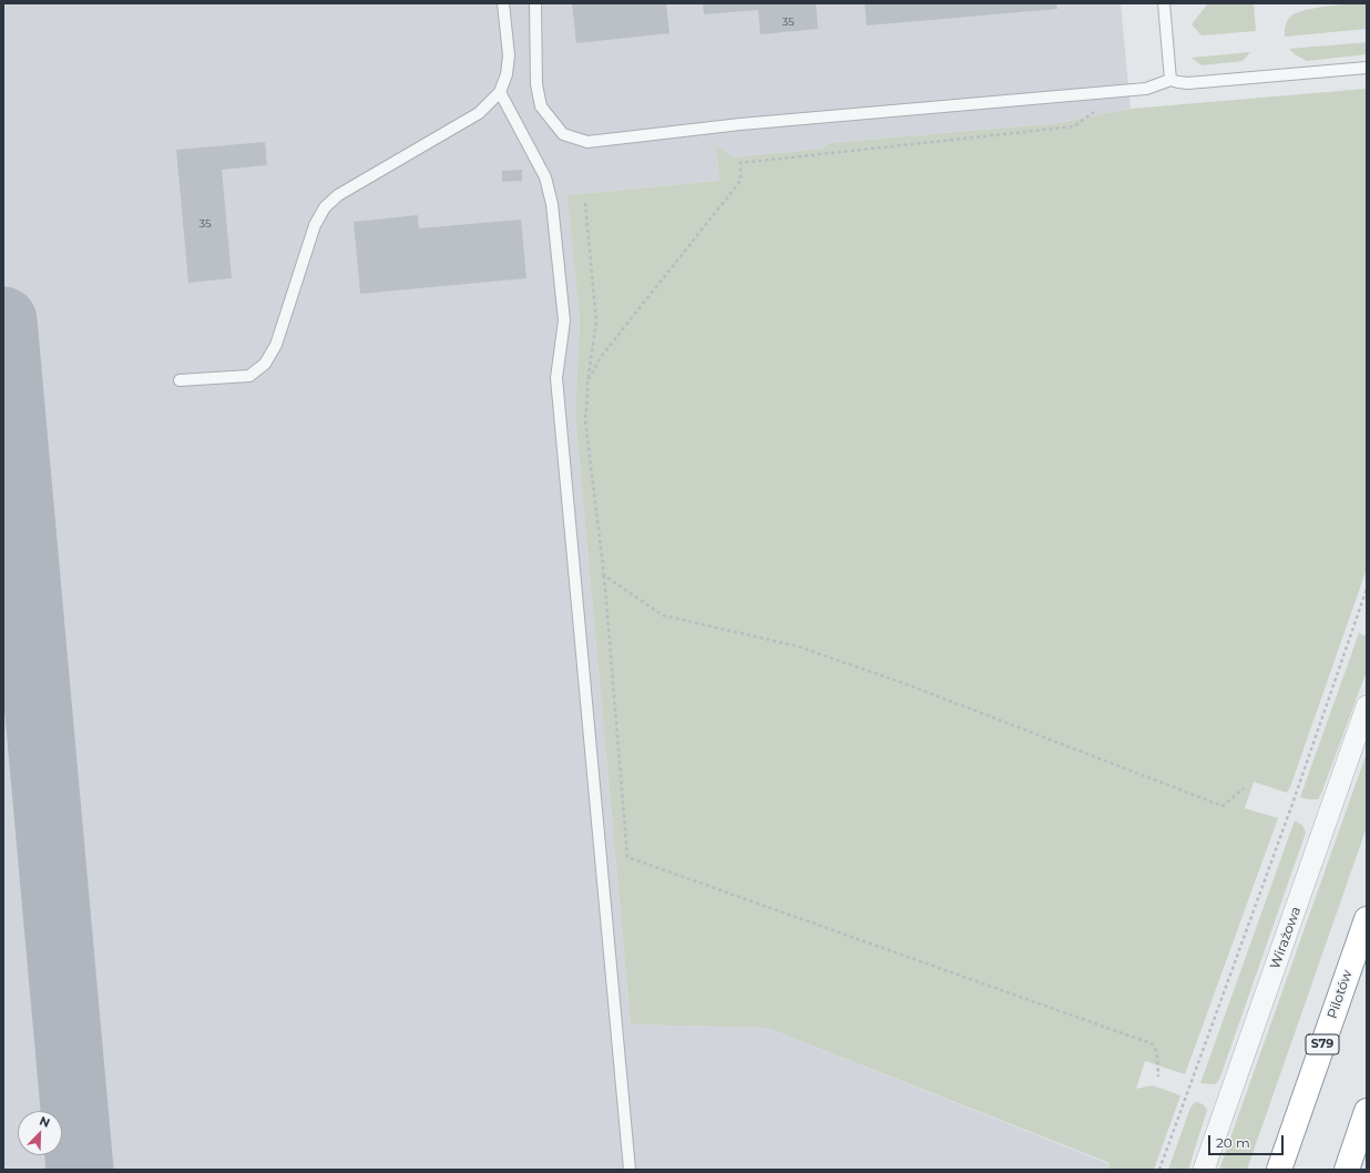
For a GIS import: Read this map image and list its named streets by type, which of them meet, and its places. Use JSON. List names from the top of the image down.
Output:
{
  "streets": {
    "highway": ["Pilotów", "S79"],
    "street": ["Wirażowa"]
  },
  "house_numbers": ["35", "35"],
  "scale_bar": "20 m",
  "north": "top right"
}
